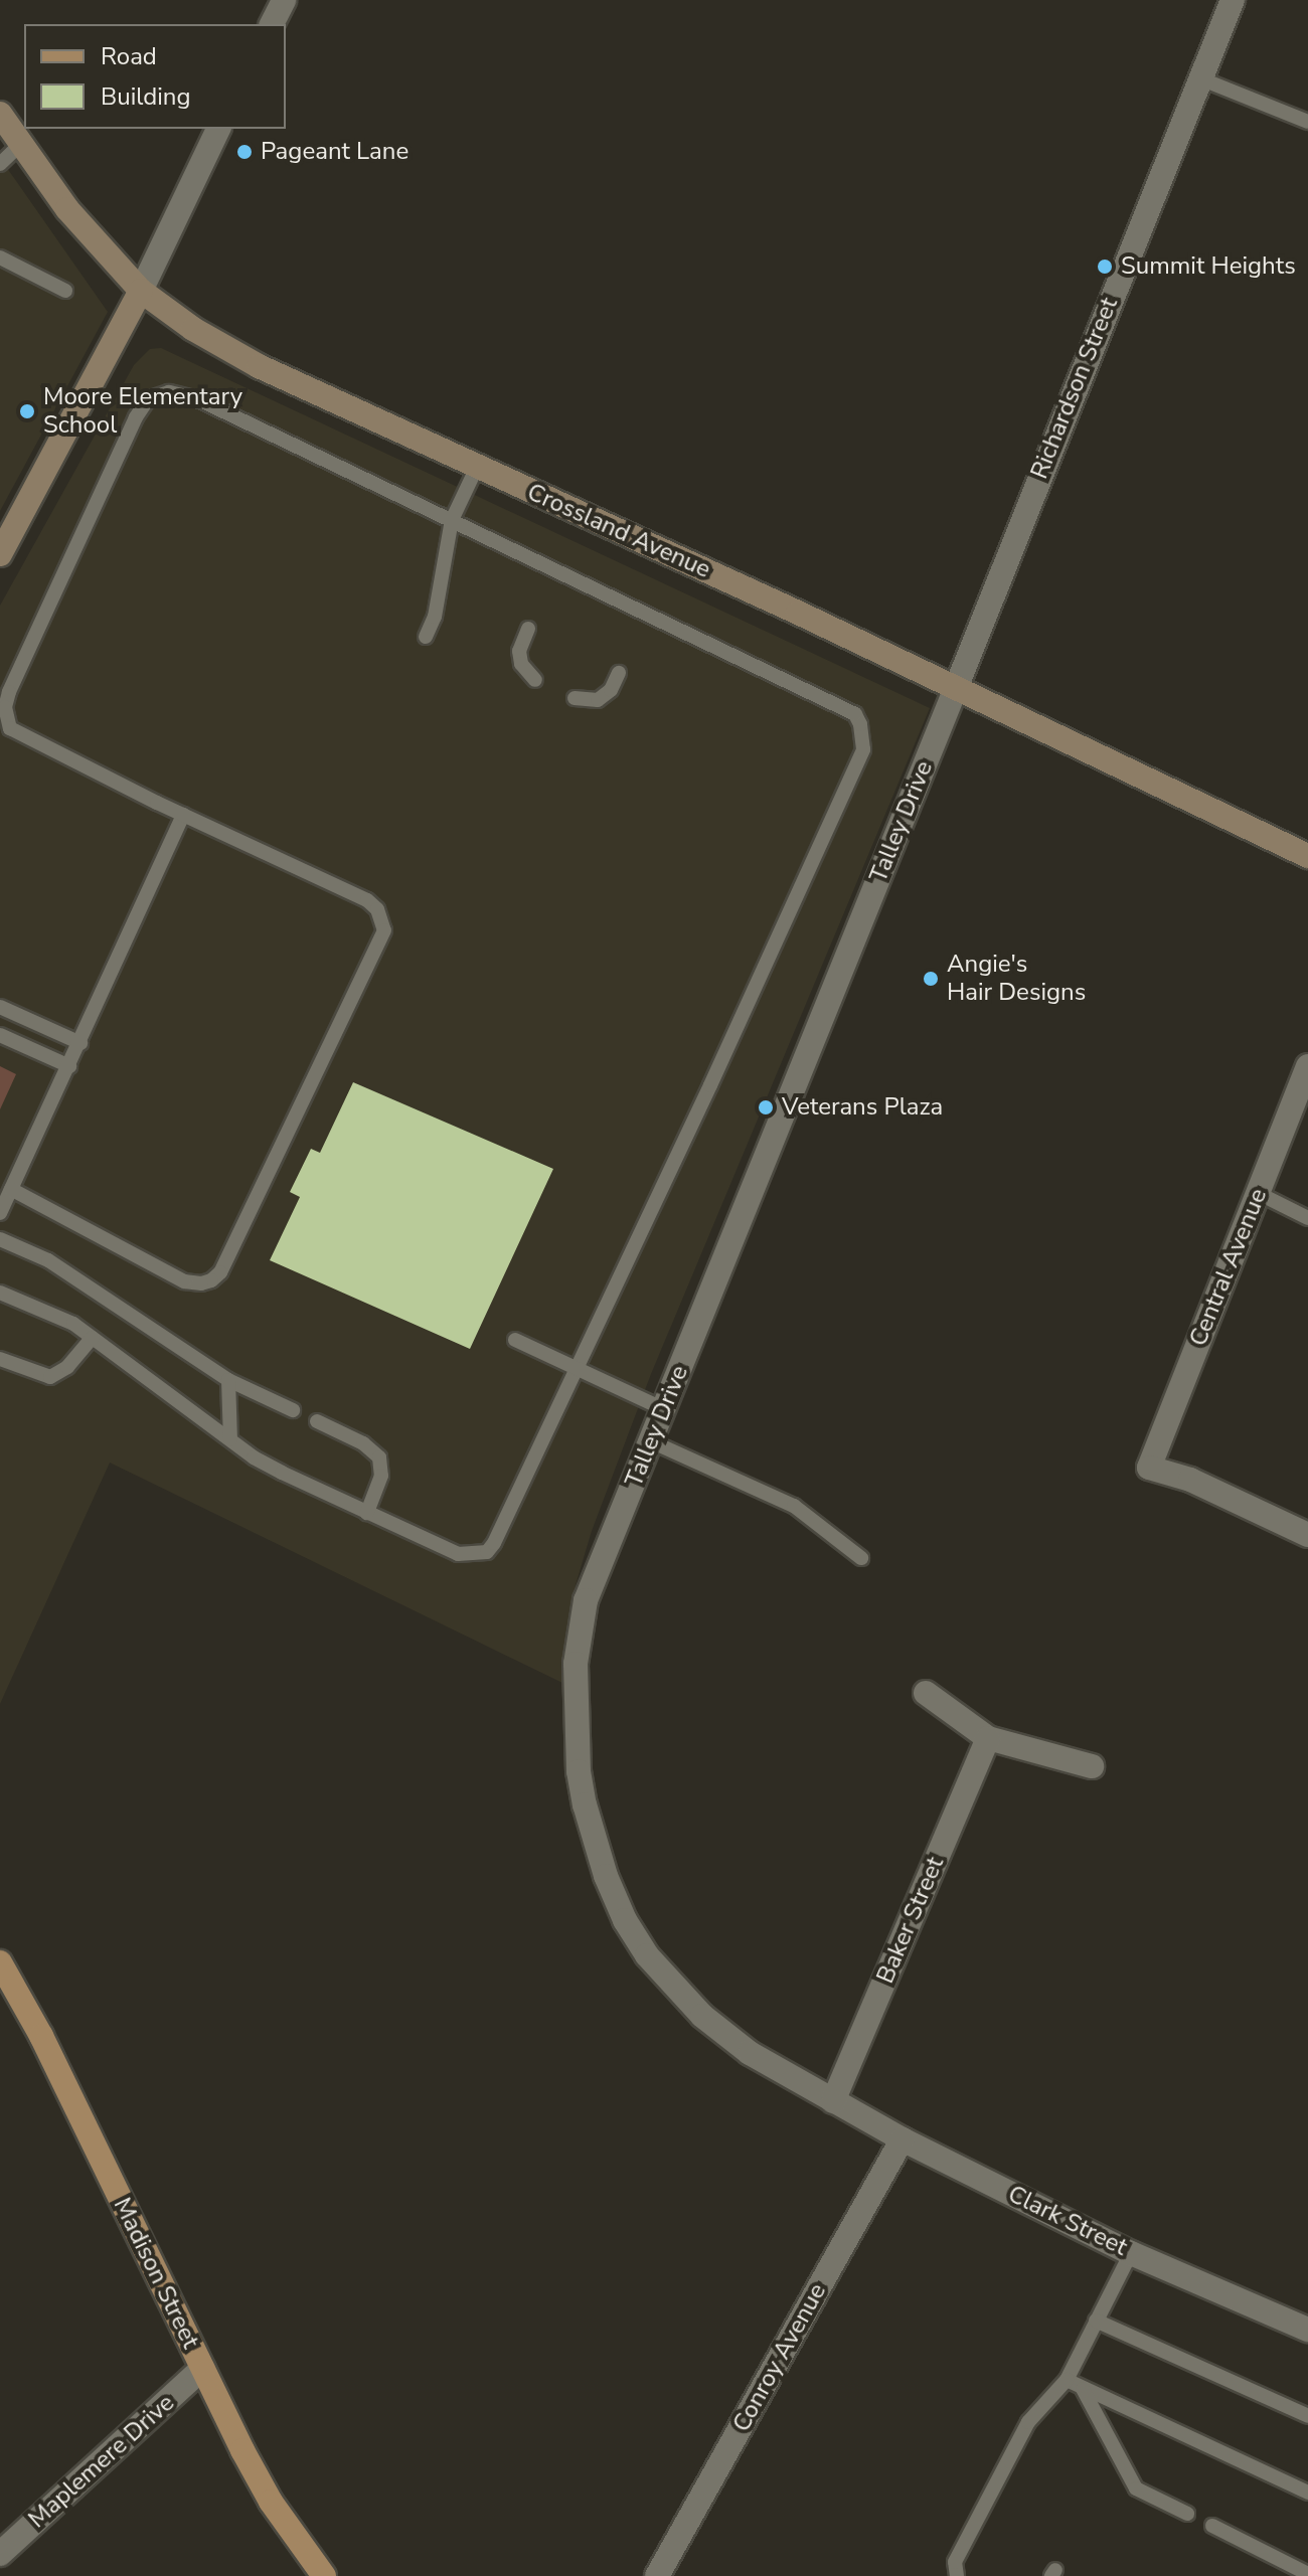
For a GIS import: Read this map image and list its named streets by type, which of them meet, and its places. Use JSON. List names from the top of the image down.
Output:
{
  "streets": {
    "main road": ["Crossland Avenue", "Madison Street"],
    "street": [
      "Richardson Street",
      "Talley Drive",
      "Central Avenue",
      "Baker Street",
      "Clark Street",
      "Conroy Avenue",
      "Maplemere Drive"
    ]
  },
  "crossings": [
    ["Richardson Street", "Crossland Avenue"],
    ["Richardson Street", "Talley Drive"],
    ["Crossland Avenue", "Talley Drive"],
    ["Talley Drive", "Baker Street"],
    ["Talley Drive", "Clark Street"],
    ["Baker Street", "Clark Street"],
    ["Clark Street", "Conroy Avenue"],
    ["Madison Street", "Maplemere Drive"]
  ],
  "places": [
    "Pageant Lane",
    "Summit Heights",
    "Moore Elementary School",
    "Angie's Hair Designs",
    "Veterans Plaza"
  ],
  "legend": ["Road", "Building"]
}
